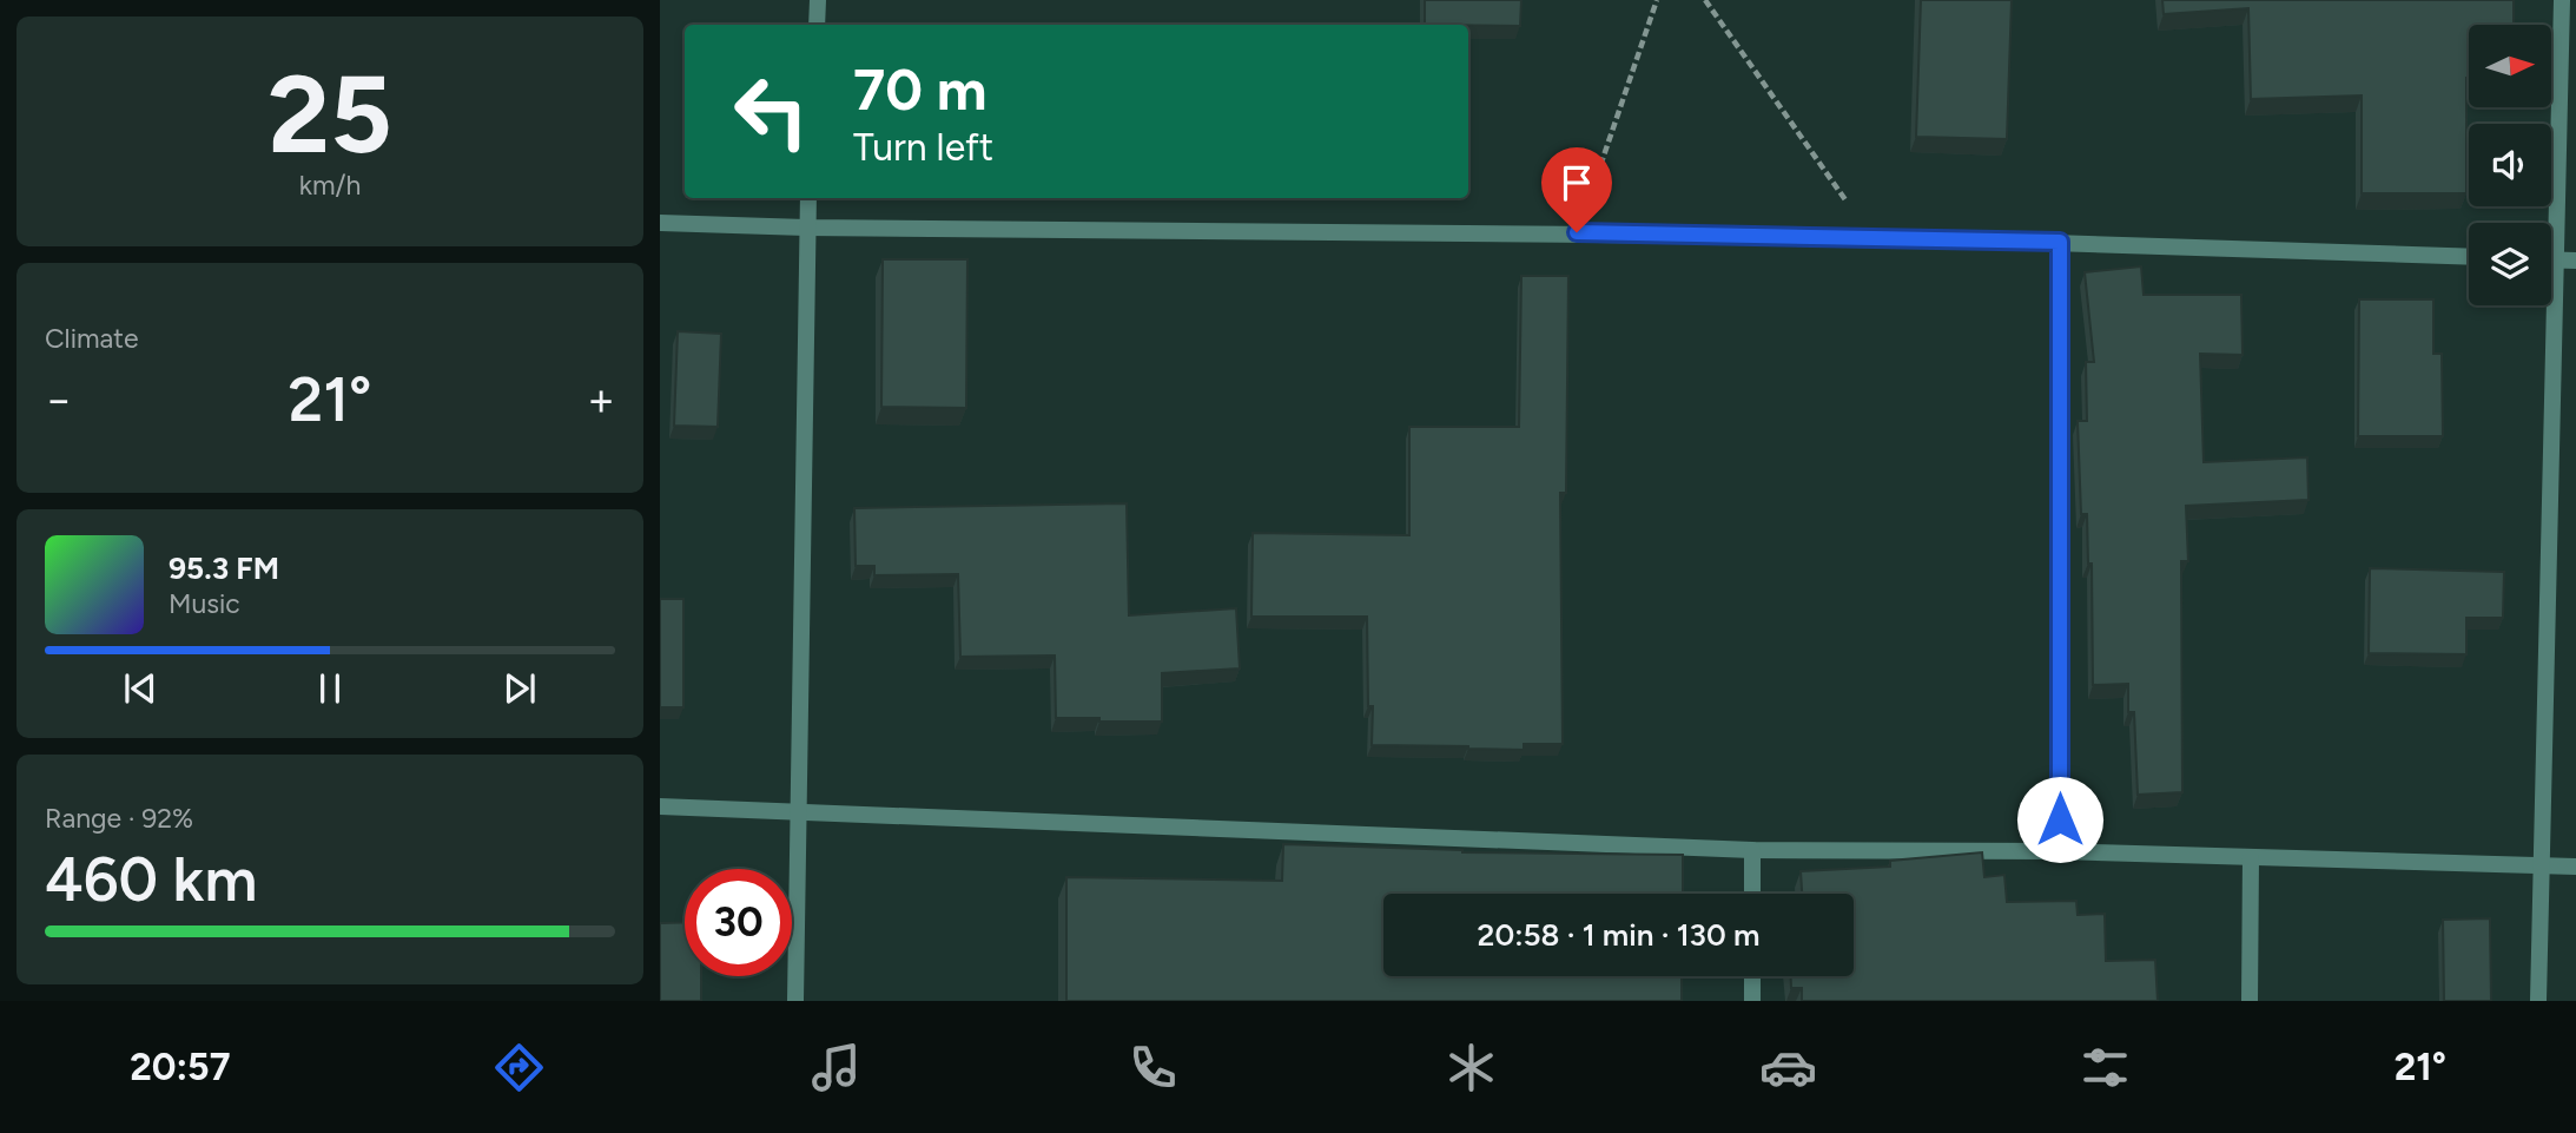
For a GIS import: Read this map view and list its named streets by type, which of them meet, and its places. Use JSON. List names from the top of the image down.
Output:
{
  "north": "right",
  "page": {
    "tile": [
      ["25", "km/h"],
      "Climate",
      ["Range · 92%", "460 km"]
    ],
    "turn": ["70 m", "Turn left"],
    "heat": ["−", "21°", "+"],
    "song": ["95.3 FM", "Music"],
    "limit": "30",
    "trip": "20:58 · 1 min · 130 m",
    "tabs": ["20:57", "21°"]
  }
}
